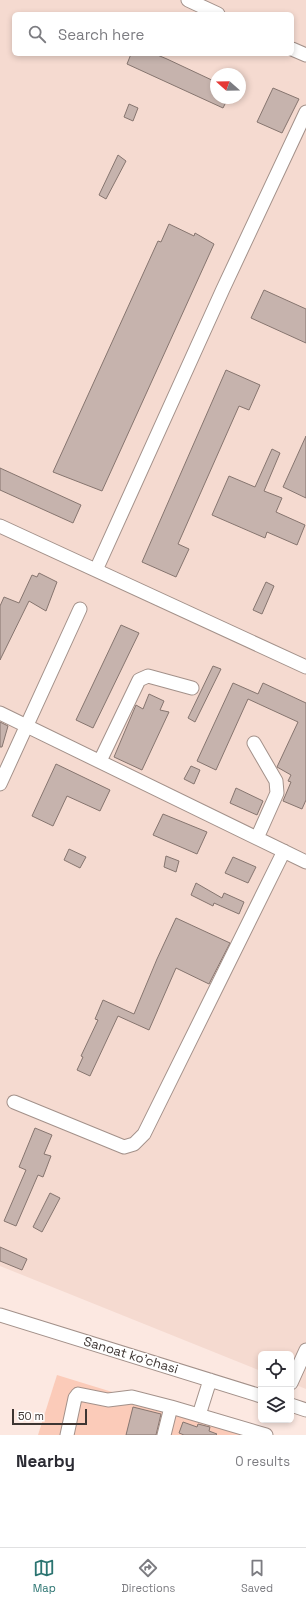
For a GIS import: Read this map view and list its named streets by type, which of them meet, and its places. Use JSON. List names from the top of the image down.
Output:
{
  "streets": {
    "street": ["Sanoat ko'chasi"]
  },
  "scale_bar": "50 m",
  "north": "left",
  "page": {
    "search": "Search here",
    "scale": "50 m",
    "heading": ["Nearby", "0 results"],
    "nav": ["Map", "Directions", "Saved"]
  }
}
